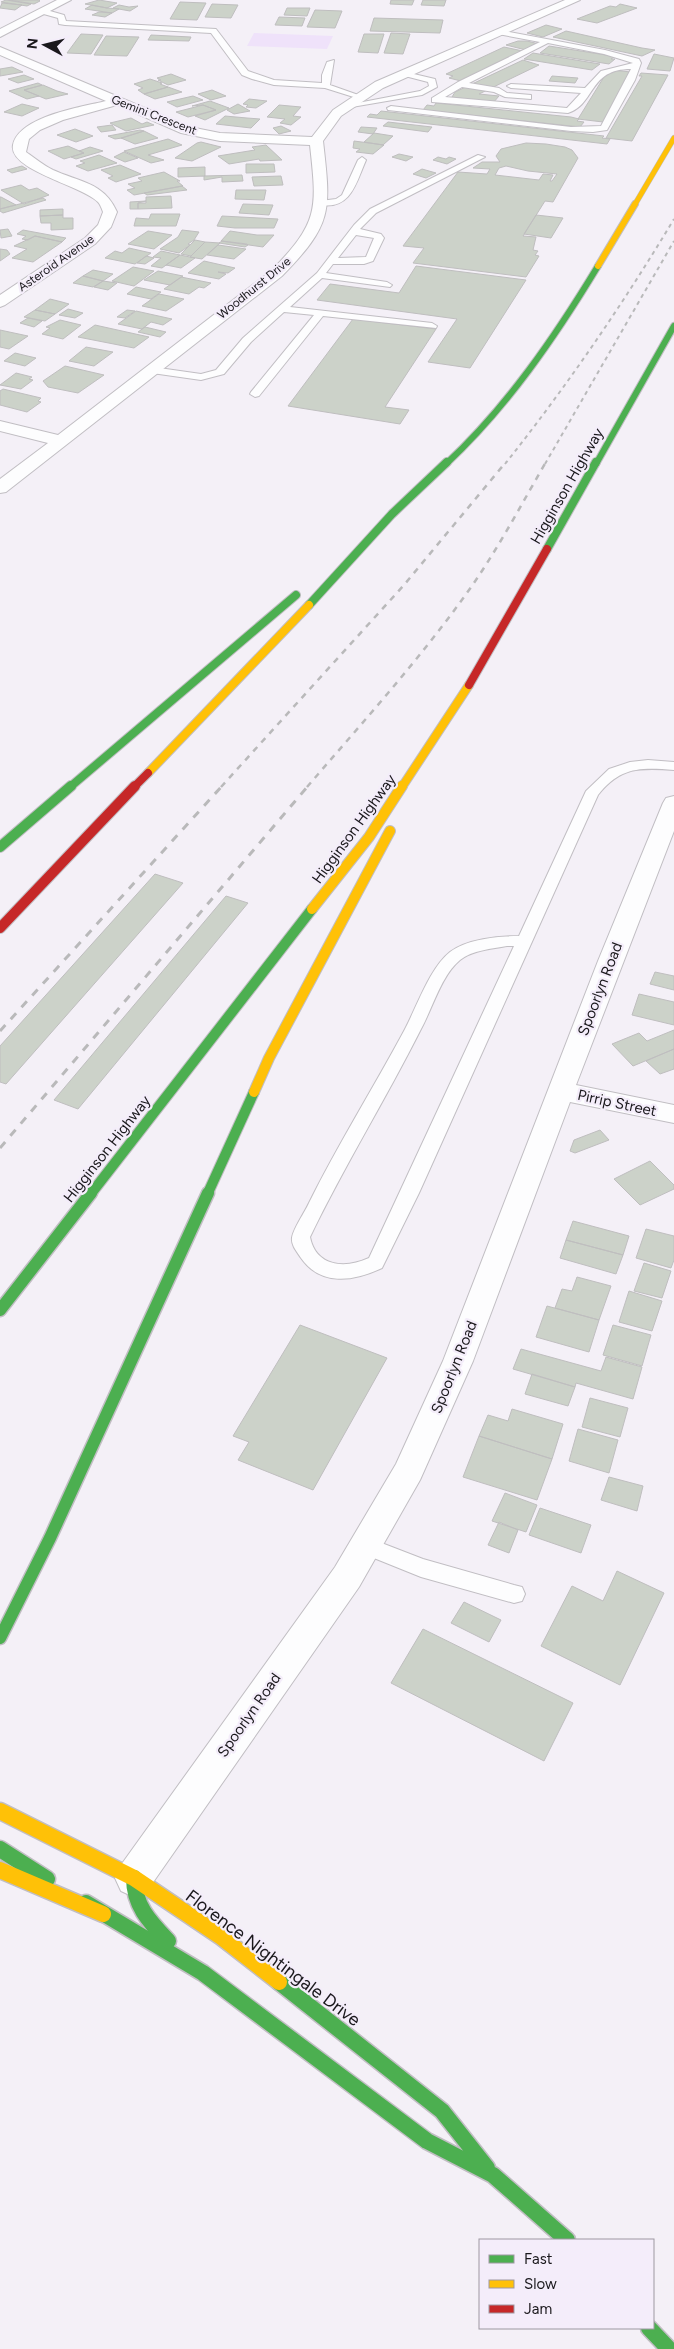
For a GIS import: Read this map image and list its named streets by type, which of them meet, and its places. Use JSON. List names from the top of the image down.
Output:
{
  "streets": {
    "main road": ["Higginson Highway", "Florence Nightingale Drive"],
    "street": [
      "Gemini Crescent",
      "Asteroid Avenue",
      "Woodhurst Drive",
      "Spoorlyn Road",
      "Pirrip Street"
    ]
  },
  "crossings": [
    ["Gemini Crescent", "Asteroid Avenue"],
    ["Gemini Crescent", "Woodhurst Drive"],
    ["Spoorlyn Road", "Pirrip Street"],
    ["Spoorlyn Road", "Florence Nightingale Drive"]
  ],
  "legend": ["Fast", "Slow", "Jam"],
  "north": "left"
}
